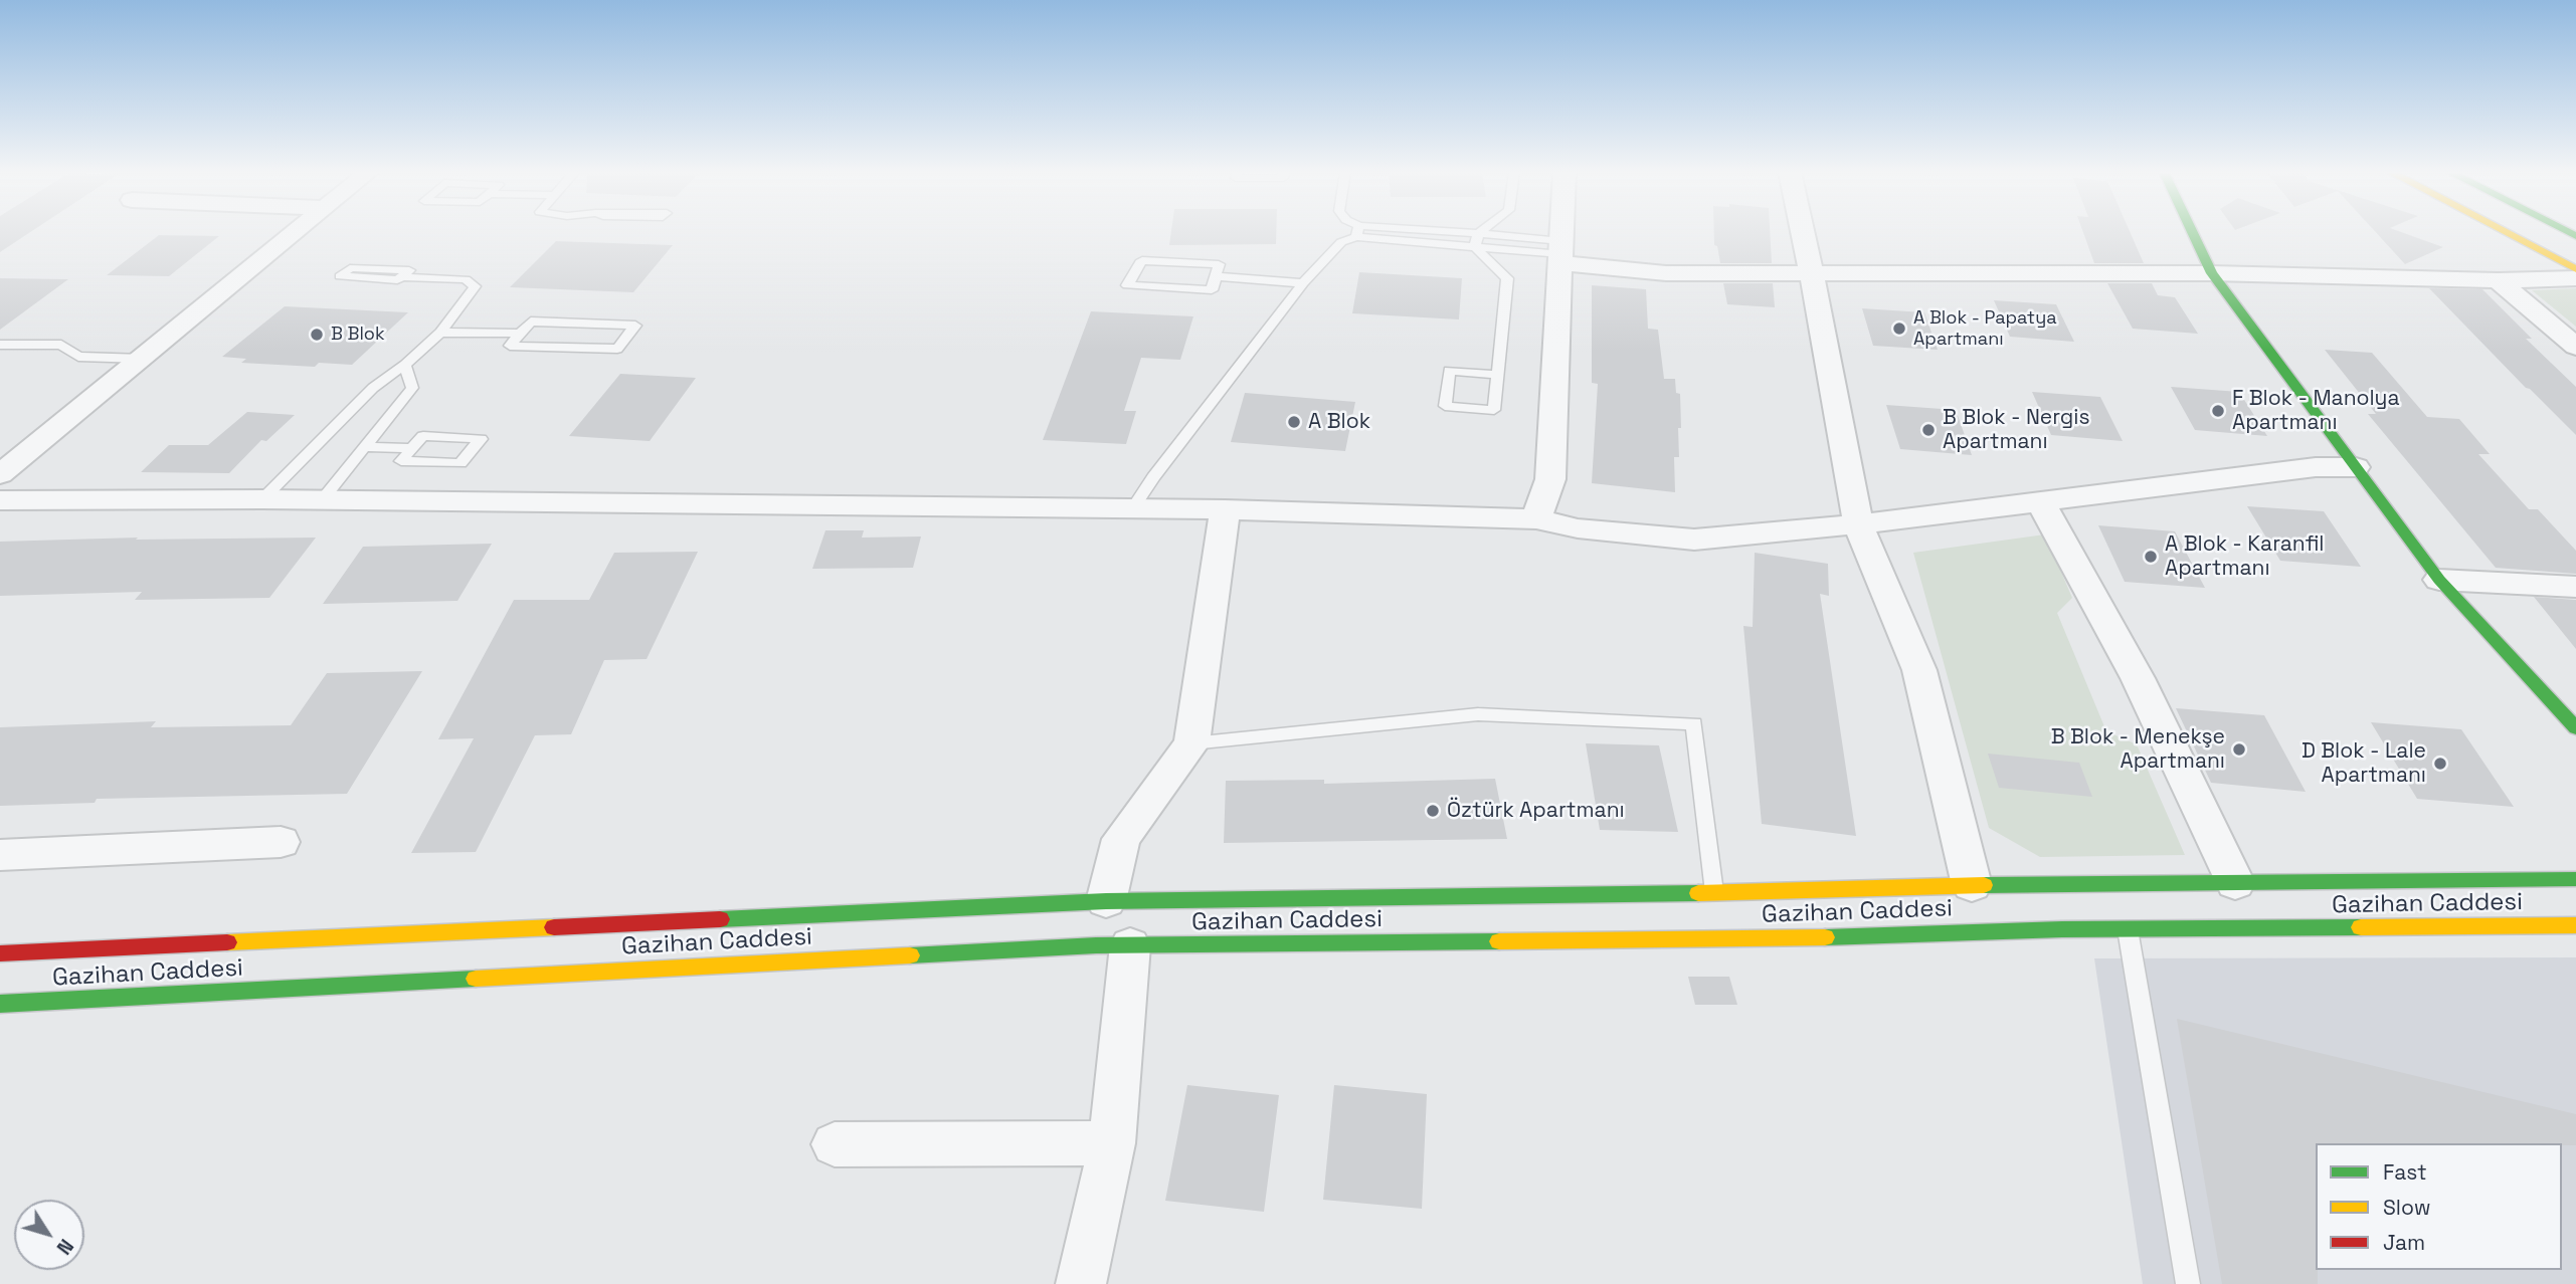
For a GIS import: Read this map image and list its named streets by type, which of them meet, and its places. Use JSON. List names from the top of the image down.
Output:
{
  "streets": {
    "main road": ["Gazihan Caddesi"]
  },
  "places": [
    "A Blok - Papatya Apartmanı",
    "B Blok",
    "F Blok - Manolya Apartmanı",
    "A Blok",
    "B Blok - Nergis Apartmanı",
    "A Blok - Karanfil Apartmanı",
    "B Blok - Menekşe Apartmanı",
    "D Blok - Lale Apartmanı",
    "Öztürk Apartmanı"
  ],
  "legend": ["Fast", "Slow", "Jam"],
  "north": "bottom right"
}
